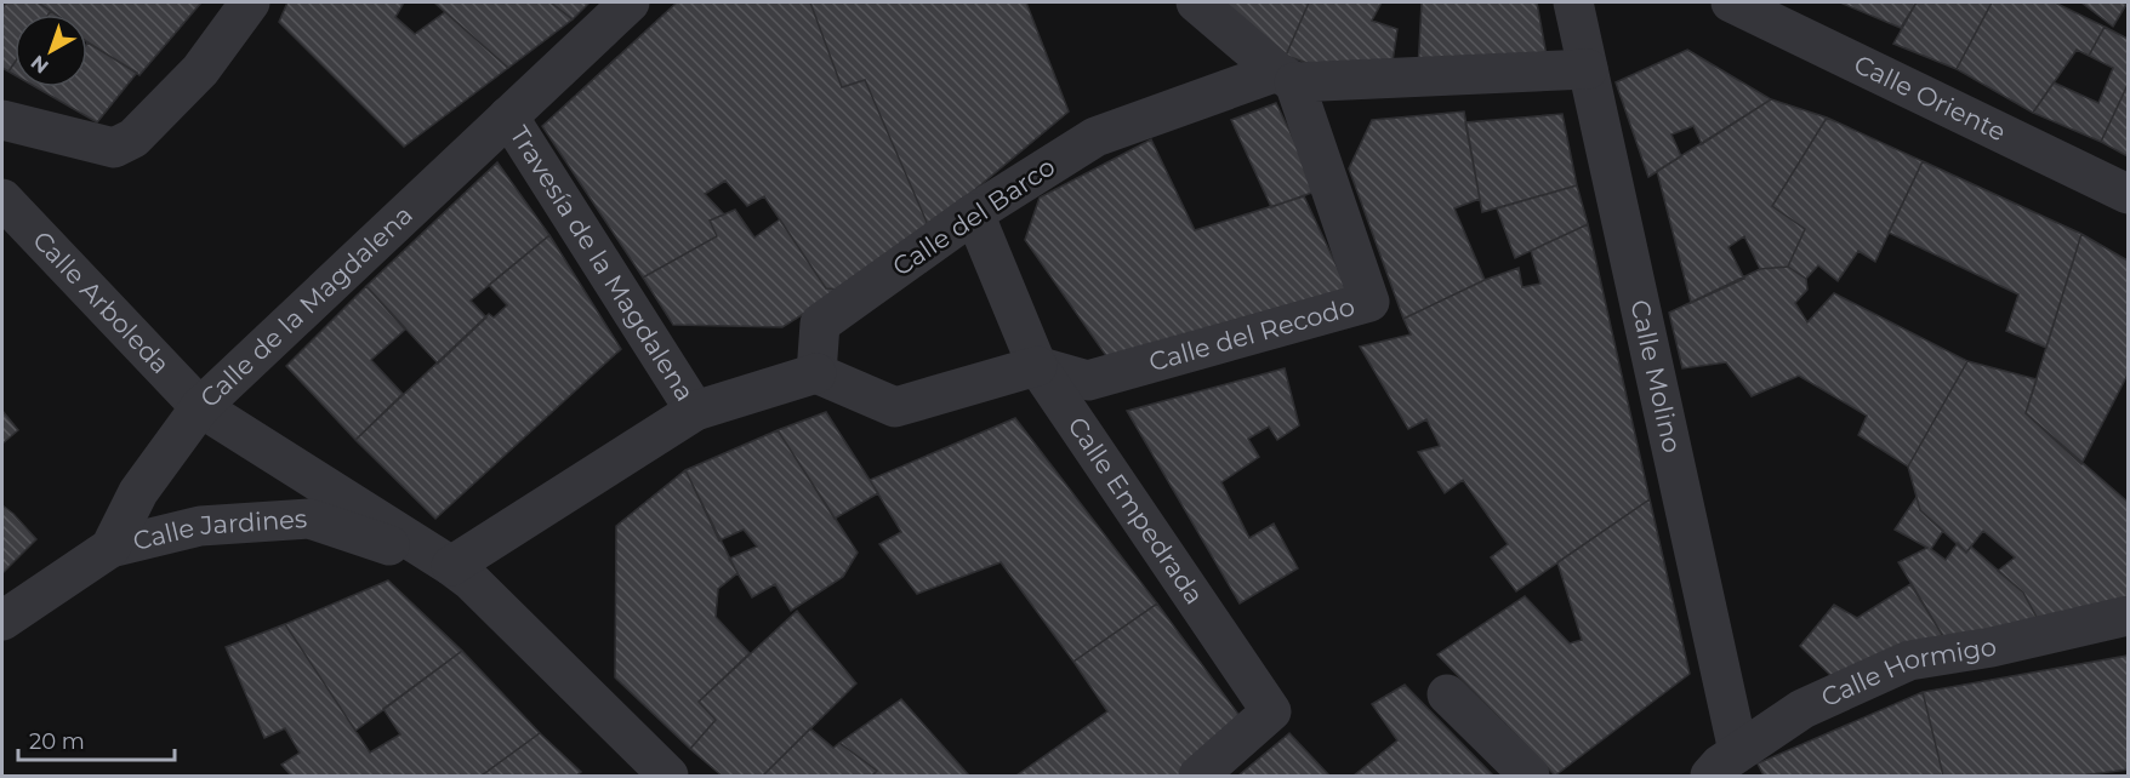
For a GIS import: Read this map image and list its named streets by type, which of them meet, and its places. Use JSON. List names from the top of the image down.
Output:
{
  "streets": {
    "street": [
      "Calle Oriente",
      "Calle del Barco",
      "Travesía de la Magdalena",
      "Calle Arboleda",
      "Calle de la Magdalena",
      "Calle del Recodo",
      "Calle Molino",
      "Calle Empedrada",
      "Calle Jardines",
      "Calle Hormigo"
    ]
  },
  "crossings": [
    ["Calle del Barco", "Calle del Recodo"],
    ["Calle del Barco", "Calle Molino"],
    ["Calle del Barco", "Calle Empedrada"],
    ["Travesía de la Magdalena", "Calle de la Magdalena"],
    ["Calle Arboleda", "Calle de la Magdalena"],
    ["Calle Arboleda", "Calle Jardines"],
    ["Calle de la Magdalena", "Calle Jardines"],
    ["Calle del Recodo", "Calle Empedrada"],
    ["Calle Molino", "Calle Hormigo"]
  ],
  "scale_bar": "20 m",
  "north": "bottom left"
}
